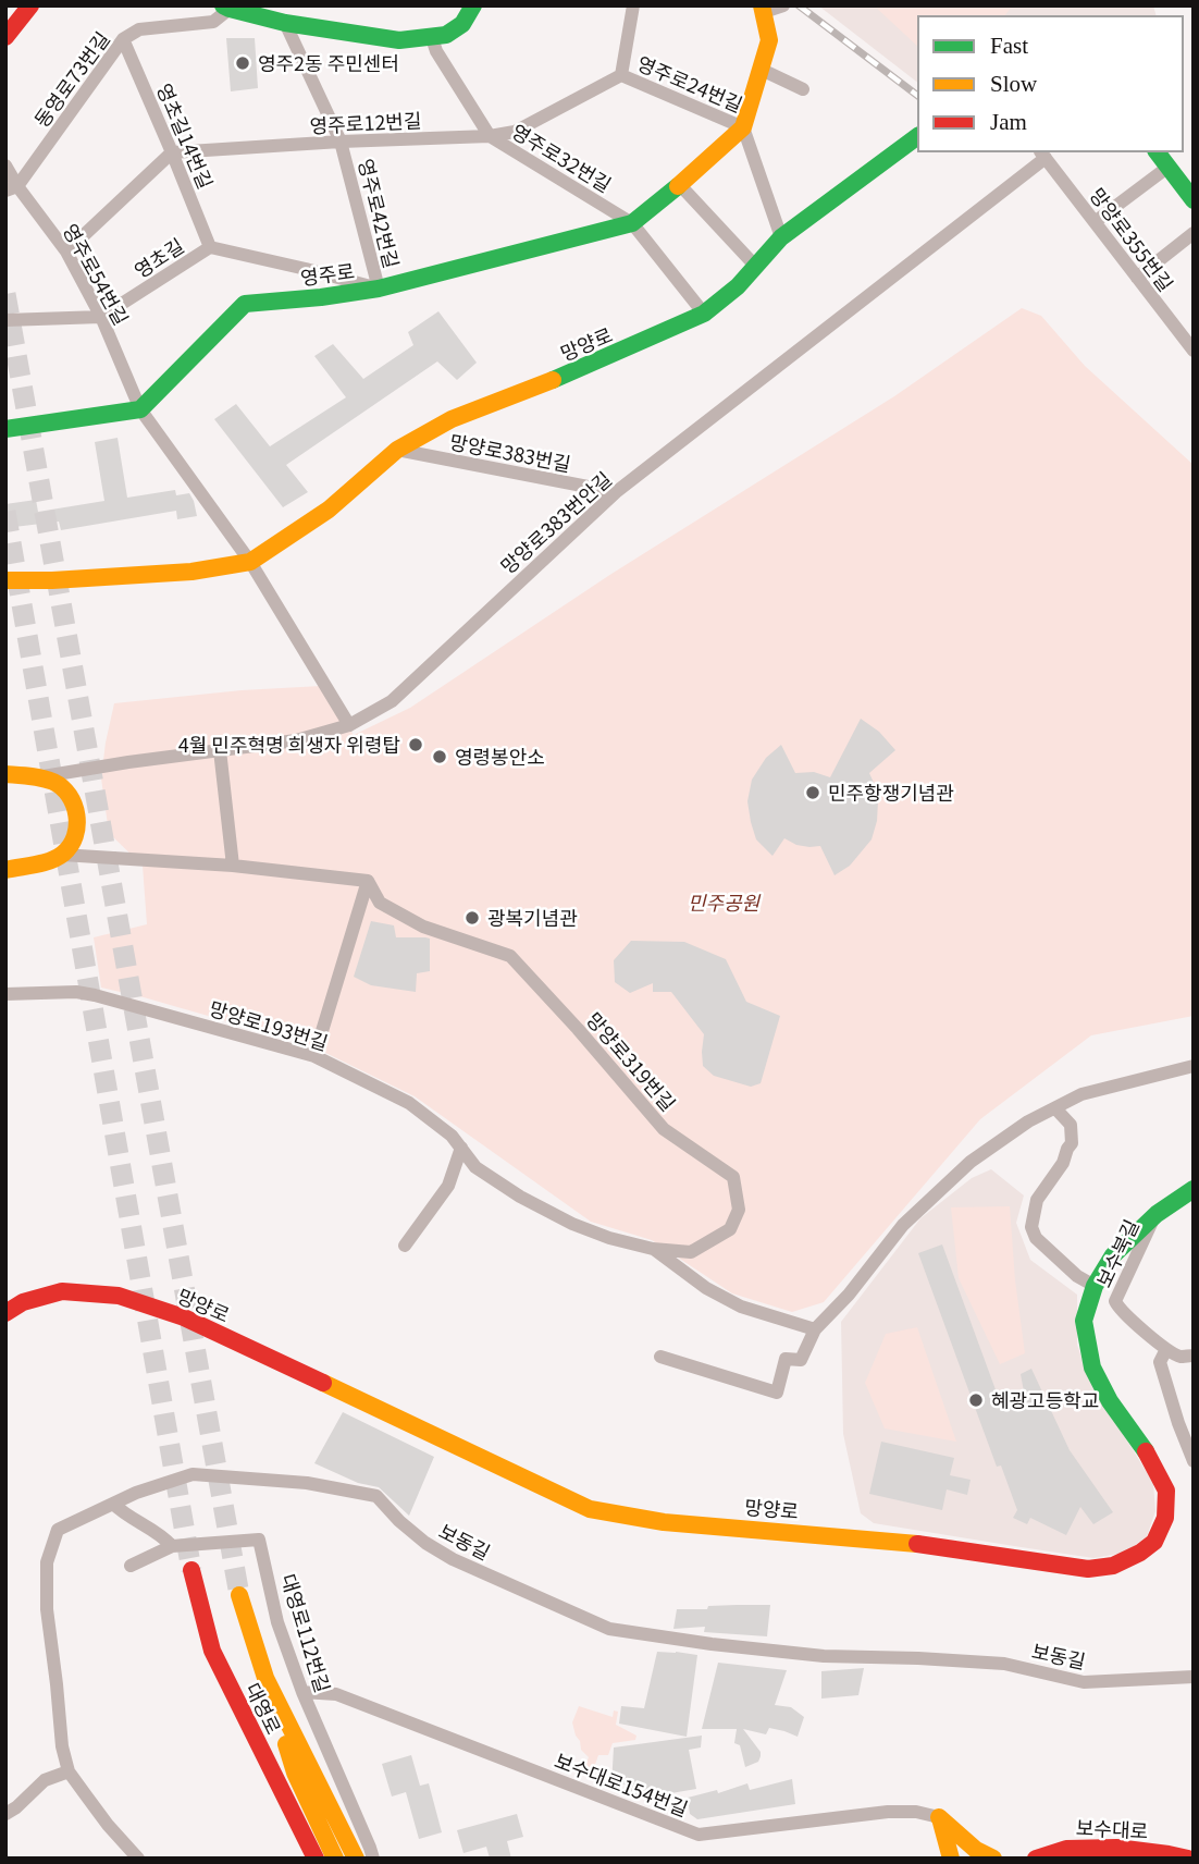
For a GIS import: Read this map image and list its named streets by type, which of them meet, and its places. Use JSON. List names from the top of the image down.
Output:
{
  "streets": {
    "main road": [
      "영주로",
      "망양로",
      "대영로",
      "보수대로"
    ],
    "street": [
      "동영로73번길",
      "영주로24번길",
      "영주로12번길",
      "영초길14번길",
      "영주로32번길",
      "영주로42번길",
      "망양로355번길",
      "영초길",
      "영주로54번길",
      "망양로383번길",
      "망양로383번안길",
      "망양로193번길",
      "망양로319번길",
      "보수북길",
      "보동길",
      "대영로112번길",
      "보수대로154번길"
    ]
  },
  "crossings": [
    ["동영로73번길", "영초길14번길"],
    ["동영로73번길", "영주로54번길"],
    ["영주로24번길", "영주로12번길"],
    ["영주로24번길", "영주로"],
    ["영주로12번길", "영초길14번길"],
    ["영주로12번길", "영주로32번길"],
    ["영주로12번길", "영주로42번길"],
    ["영초길14번길", "영초길"],
    ["영주로32번길", "영주로"],
    ["영주로32번길", "망양로"],
    ["영주로42번길", "영초길"],
    ["영주로42번길", "영주로"],
    ["망양로355번길", "망양로383번안길"],
    ["영초길", "영주로54번길"],
    ["영초길", "영주로"],
    ["영주로54번길", "영주로"],
    ["영주로54번길", "망양로"],
    ["망양로", "망양로383번길"],
    ["망양로", "보수북길"],
    ["망양로383번길", "망양로383번안길"],
    ["망양로193번길", "망양로319번길"],
    ["대영로112번길", "보수대로154번길"]
  ],
  "parks": ["민주공원"],
  "places": [
    "영주2동 주민센터",
    "4월 민주혁명 희생자 위령탑",
    "영령봉안소",
    "민주항쟁기념관",
    "광복기념관",
    "혜광고등학교"
  ],
  "legend": ["Fast", "Slow", "Jam"]
}
